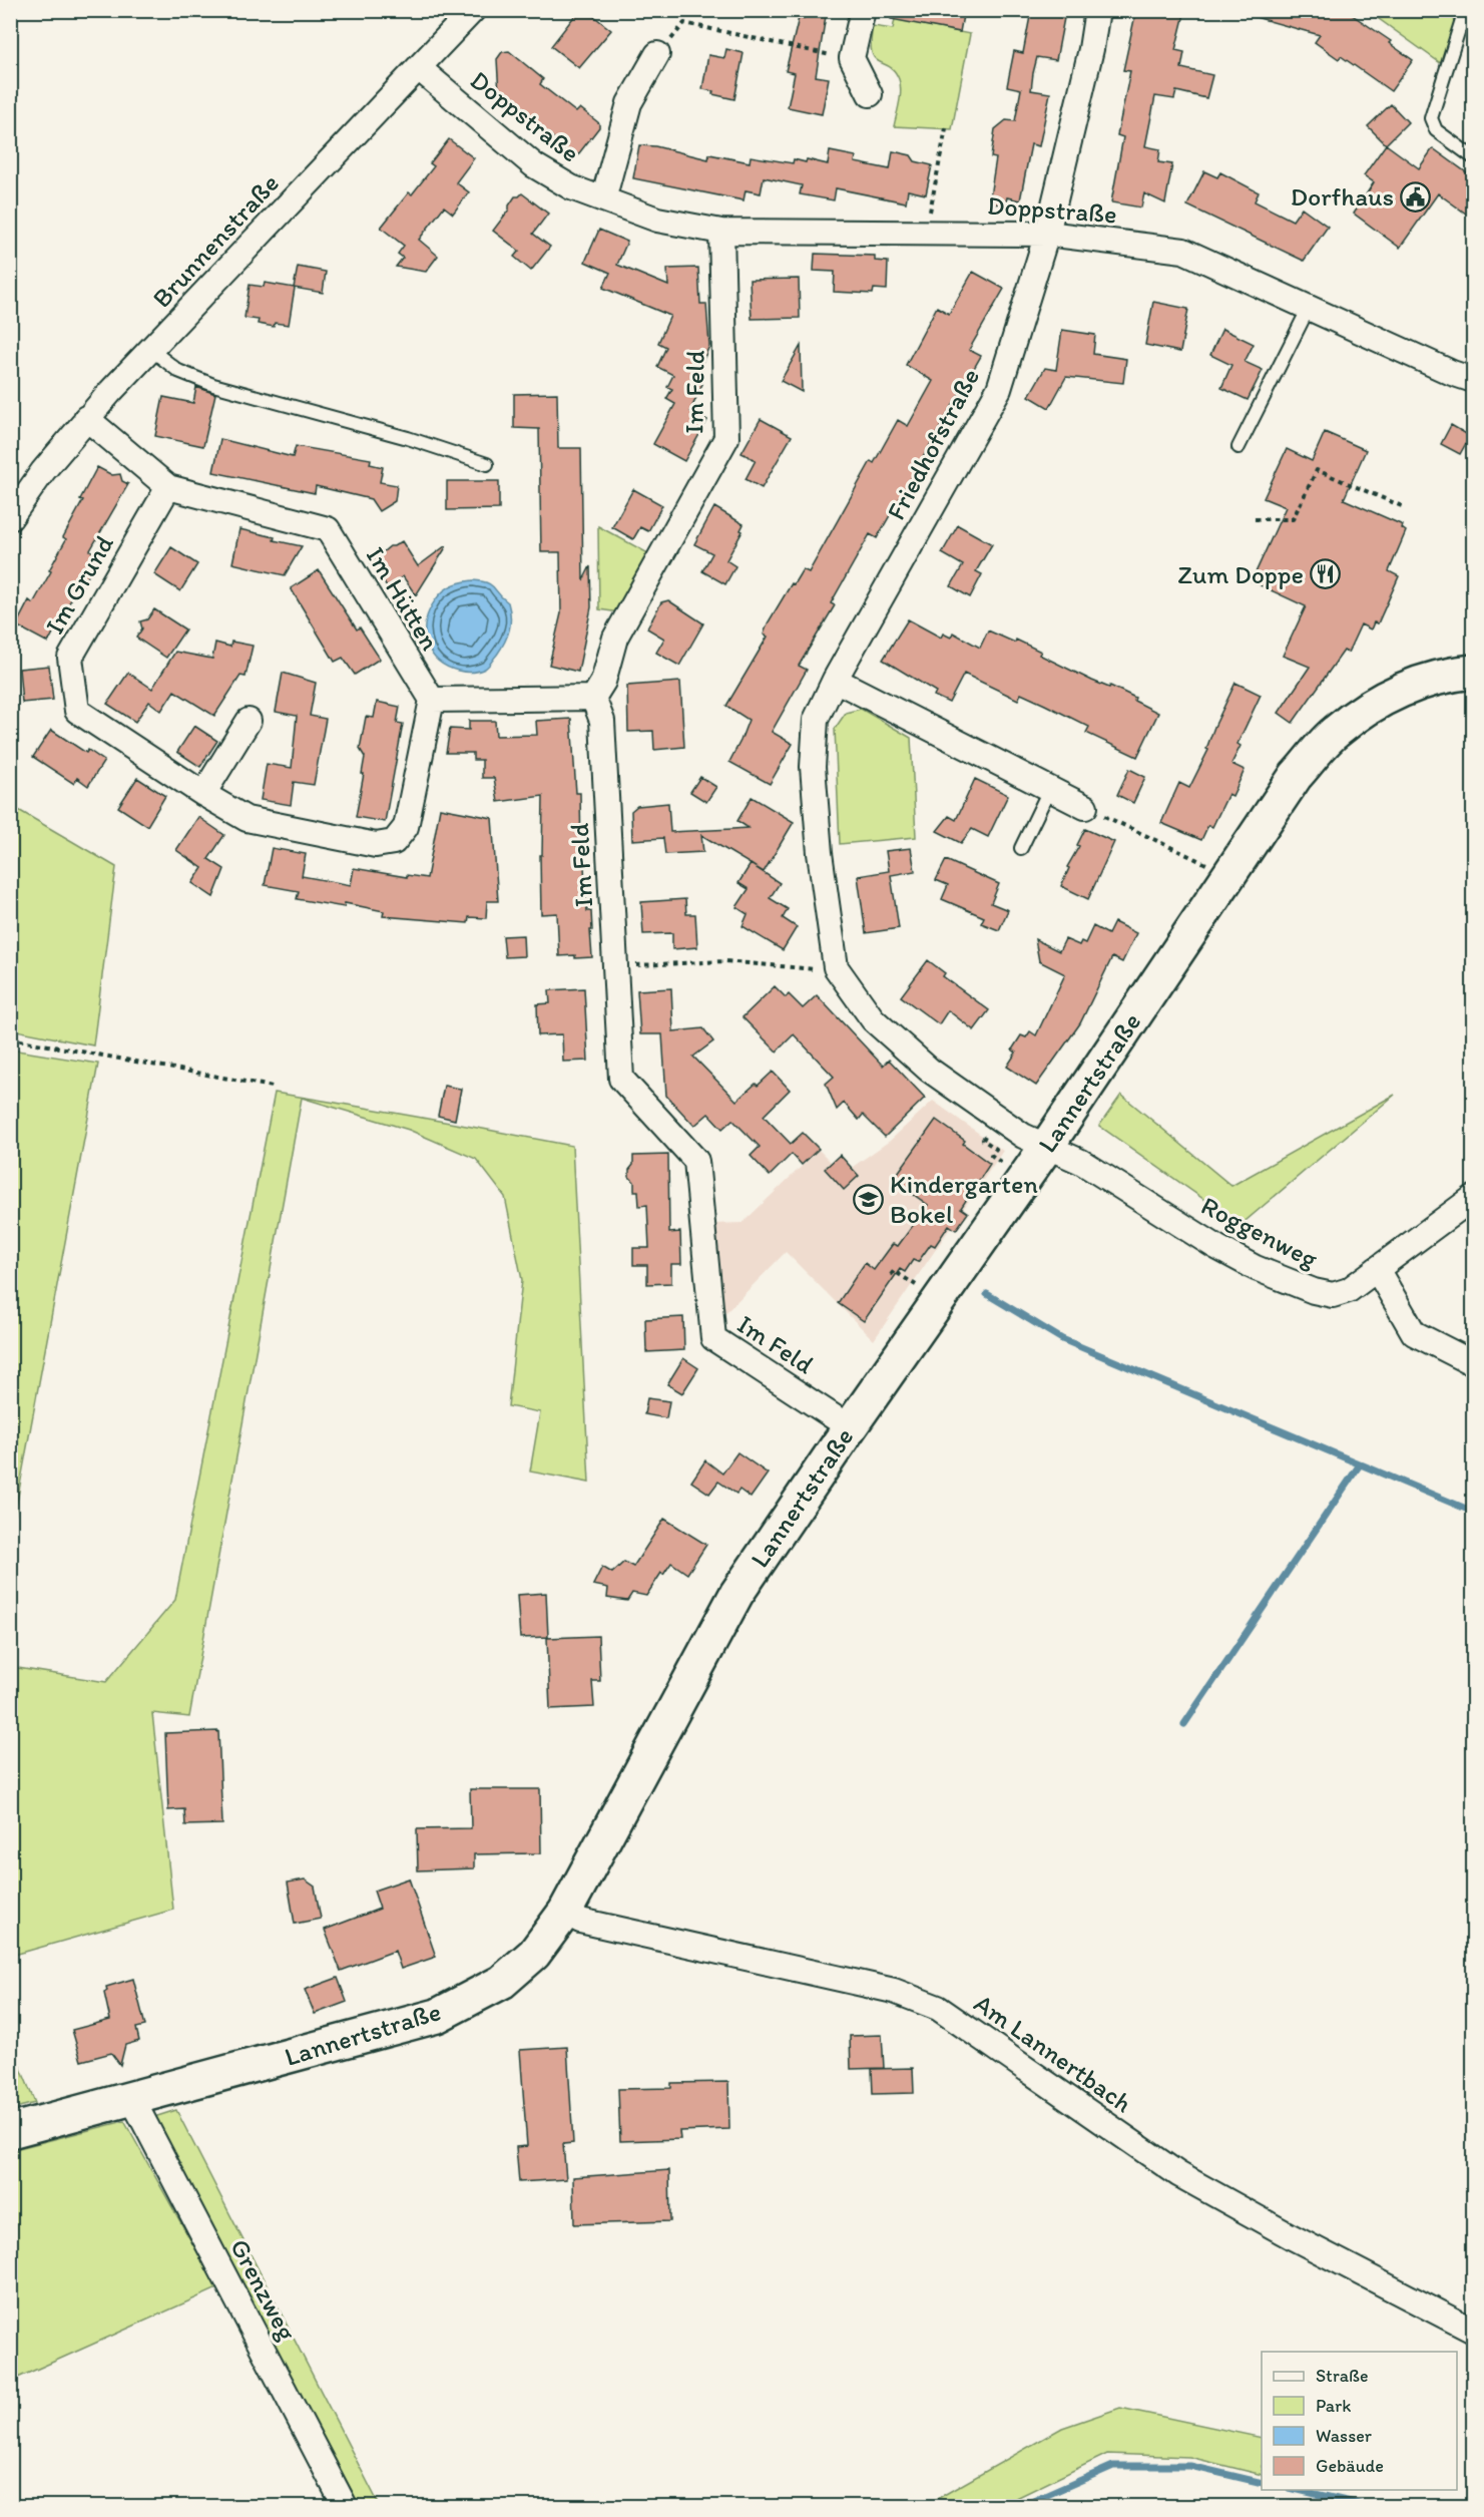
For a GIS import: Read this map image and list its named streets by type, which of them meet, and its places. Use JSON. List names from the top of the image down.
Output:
{
  "streets": {
    "street": [
      "Doppstraße",
      "Brunnenstraße",
      "Im Feld",
      "Friedhofstraße",
      "Im Grund",
      "Im Hütten",
      "Lannertstraße",
      "Roggenweg",
      "Am Lannertbach",
      "Grenzweg"
    ]
  },
  "crossings": [
    ["Doppstraße", "Brunnenstraße"],
    ["Doppstraße", "Im Feld"],
    ["Doppstraße", "Friedhofstraße"],
    ["Im Feld", "Lannertstraße"],
    ["Friedhofstraße", "Lannertstraße"],
    ["Friedhofstraße", "Roggenweg"],
    ["Im Grund", "Im Hütten"],
    ["Lannertstraße", "Roggenweg"],
    ["Lannertstraße", "Am Lannertbach"],
    ["Lannertstraße", "Grenzweg"]
  ],
  "places": {
    "public building": ["Dorfhaus"],
    "restaurant": ["Zum Doppe"],
    "school or university": ["Kindergarten Bokel"]
  },
  "legend": [
    "Straße",
    "Park",
    "Wasser",
    "Gebäude"
  ]
}
